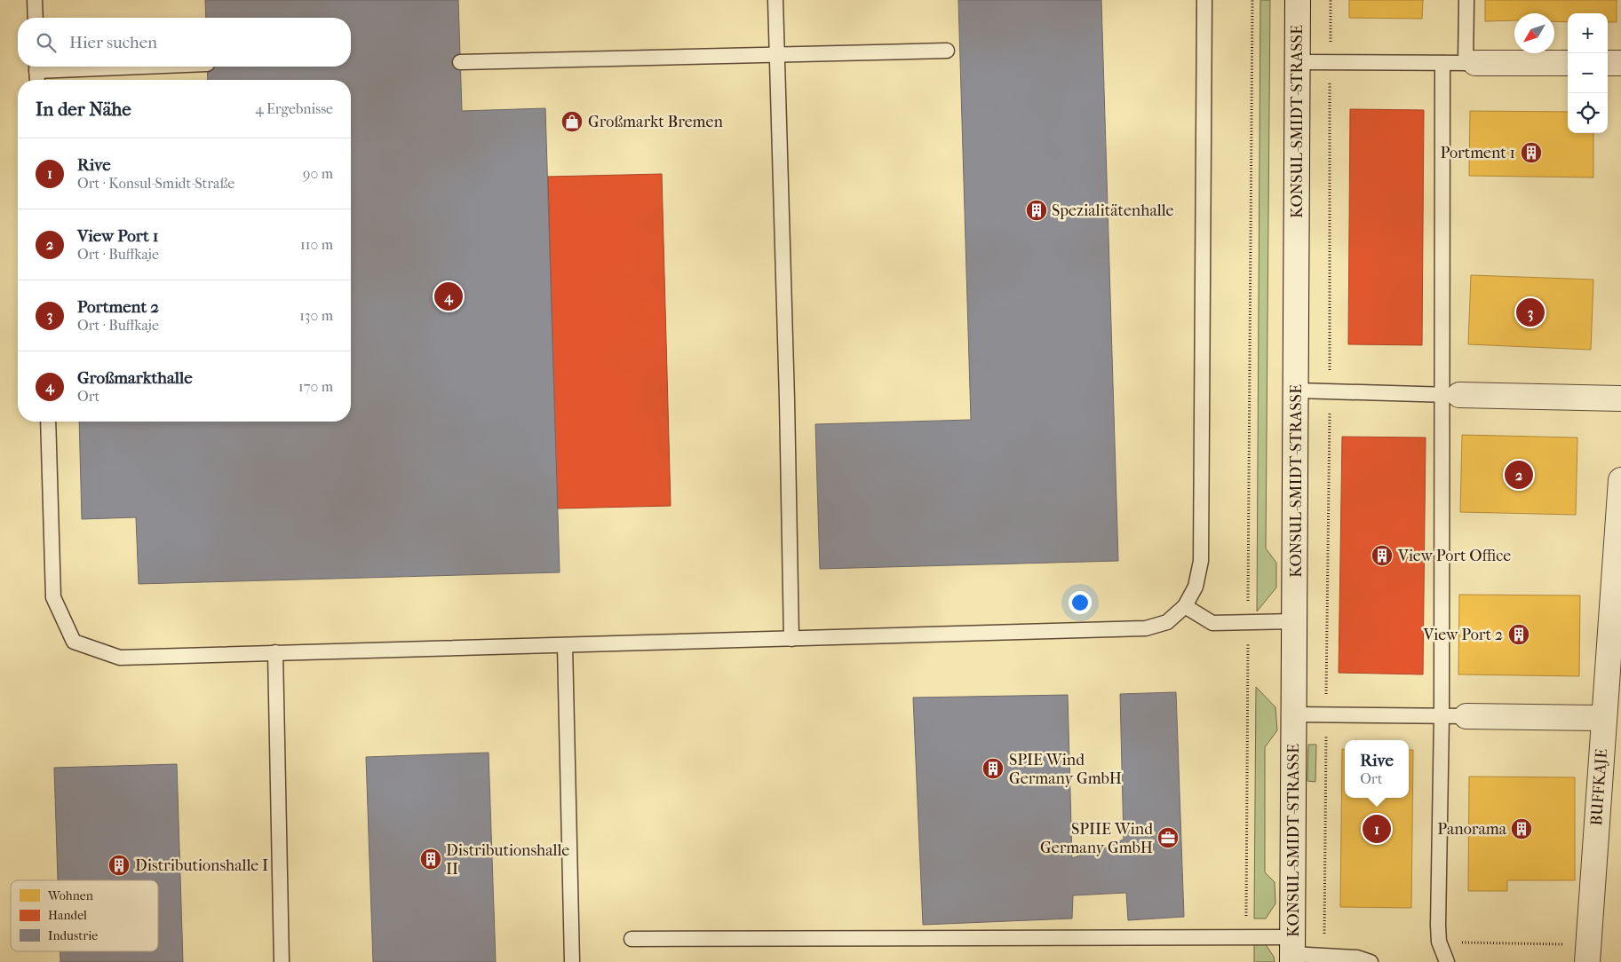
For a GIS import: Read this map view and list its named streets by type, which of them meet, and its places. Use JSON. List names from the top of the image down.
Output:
{
  "streets": {
    "street": ["KONSUL-SMIDT-STRASSE", "BUFFKAJE"]
  },
  "places": {
    "shop": ["Großmarkt Bremen"],
    "building": [
      "Portment 1",
      "Spezialitätenhalle",
      "View Port Office",
      "View Port 2",
      "SPIE Wind Germany GmbH",
      "Panorama",
      "Distributionshalle II",
      "Distributionshalle I"
    ],
    "office": ["SPIIE Wind Germany GmbH"]
  },
  "legend": ["Wohnen", "Handel", "Industrie"],
  "north": "bottom left",
  "page": {
    "map_buttons": ["+", "−"],
    "search": "Hier suchen",
    "heading": ["In der Nähe", "4 Ergebnisse"],
    "list": [
      {
        "mark": "1",
        "name": "Rive",
        "note": "Ort · Konsul-Smidt-Straße",
        "value": "90 m"
      },
      {
        "mark": "2",
        "name": "View Port 1",
        "note": "Ort · Buffkaje",
        "value": "110 m"
      },
      {
        "mark": "3",
        "name": "Portment 2",
        "note": "Ort · Buffkaje",
        "value": "130 m"
      },
      {
        "mark": "4",
        "name": "Großmarkthalle",
        "note": "Ort",
        "value": "170 m"
      }
    ],
    "pins": [
      "4",
      "3",
      "2",
      "1"
    ],
    "popup": ["Rive", "Ort"]
  }
}
